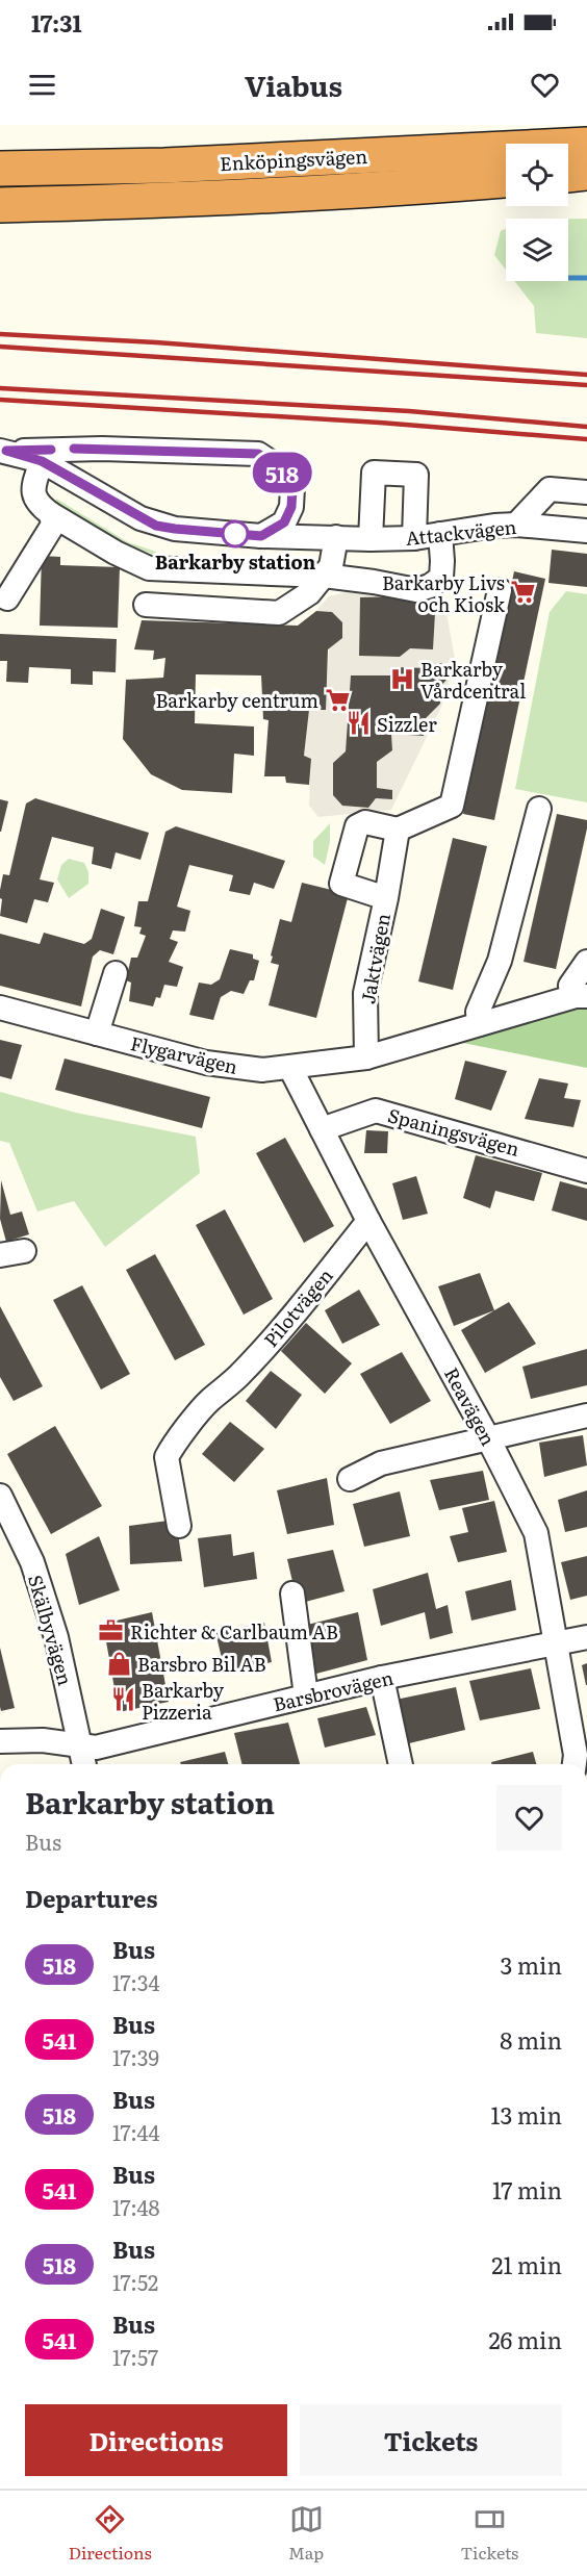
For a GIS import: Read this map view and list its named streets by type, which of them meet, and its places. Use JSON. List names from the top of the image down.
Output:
{
  "streets": {
    "highway": ["Enköpingsvägen"],
    "street": [
      "Attackvägen",
      "Jaktvägen",
      "Flygarvägen",
      "Spaningsvägen",
      "Pilotvägen",
      "Reavägen",
      "Skälbyvägen",
      "Barsbrovägen"
    ]
  },
  "crossings": [
    ["Jaktvägen", "Flygarvägen"],
    ["Flygarvägen", "Reavägen"],
    ["Spaningsvägen", "Reavägen"],
    ["Pilotvägen", "Reavägen"],
    ["Reavägen", "Barsbrovägen"],
    ["Skälbyvägen", "Barsbrovägen"]
  ],
  "places": {
    "other": ["Barkarby station"],
    "supermarket": ["Barkarby Livs och Kiosk", "Barkarby centrum"],
    "hospital": ["Barkarby Vårdcentral"],
    "restaurant": ["Sizzler", "Barkarby Pizzeria"],
    "office": ["Richter & Carlbaum AB"],
    "shop": ["Barsbro Bil AB"]
  },
  "lines": ["bus line 518"],
  "page": {
    "status": "17:31",
    "header": "Viabus",
    "on_map": "518",
    "heading": [
      ["Barkarby station", "Bus"],
      "Departures"
    ],
    "list": [
      {
        "mark": "518",
        "name": "Bus",
        "note": "17:34",
        "value": "3 min"
      },
      {
        "mark": "541",
        "name": "Bus",
        "note": "17:39",
        "value": "8 min"
      },
      {
        "mark": "518",
        "name": "Bus",
        "note": "17:44",
        "value": "13 min"
      },
      {
        "mark": "541",
        "name": "Bus",
        "note": "17:48",
        "value": "17 min"
      },
      {
        "mark": "518",
        "name": "Bus",
        "note": "17:52",
        "value": "21 min"
      },
      {
        "mark": "541",
        "name": "Bus",
        "note": "17:57",
        "value": "26 min"
      }
    ],
    "buttons": ["Directions", "Tickets"],
    "tabs": ["Directions", "Map", "Tickets"]
  }
}
